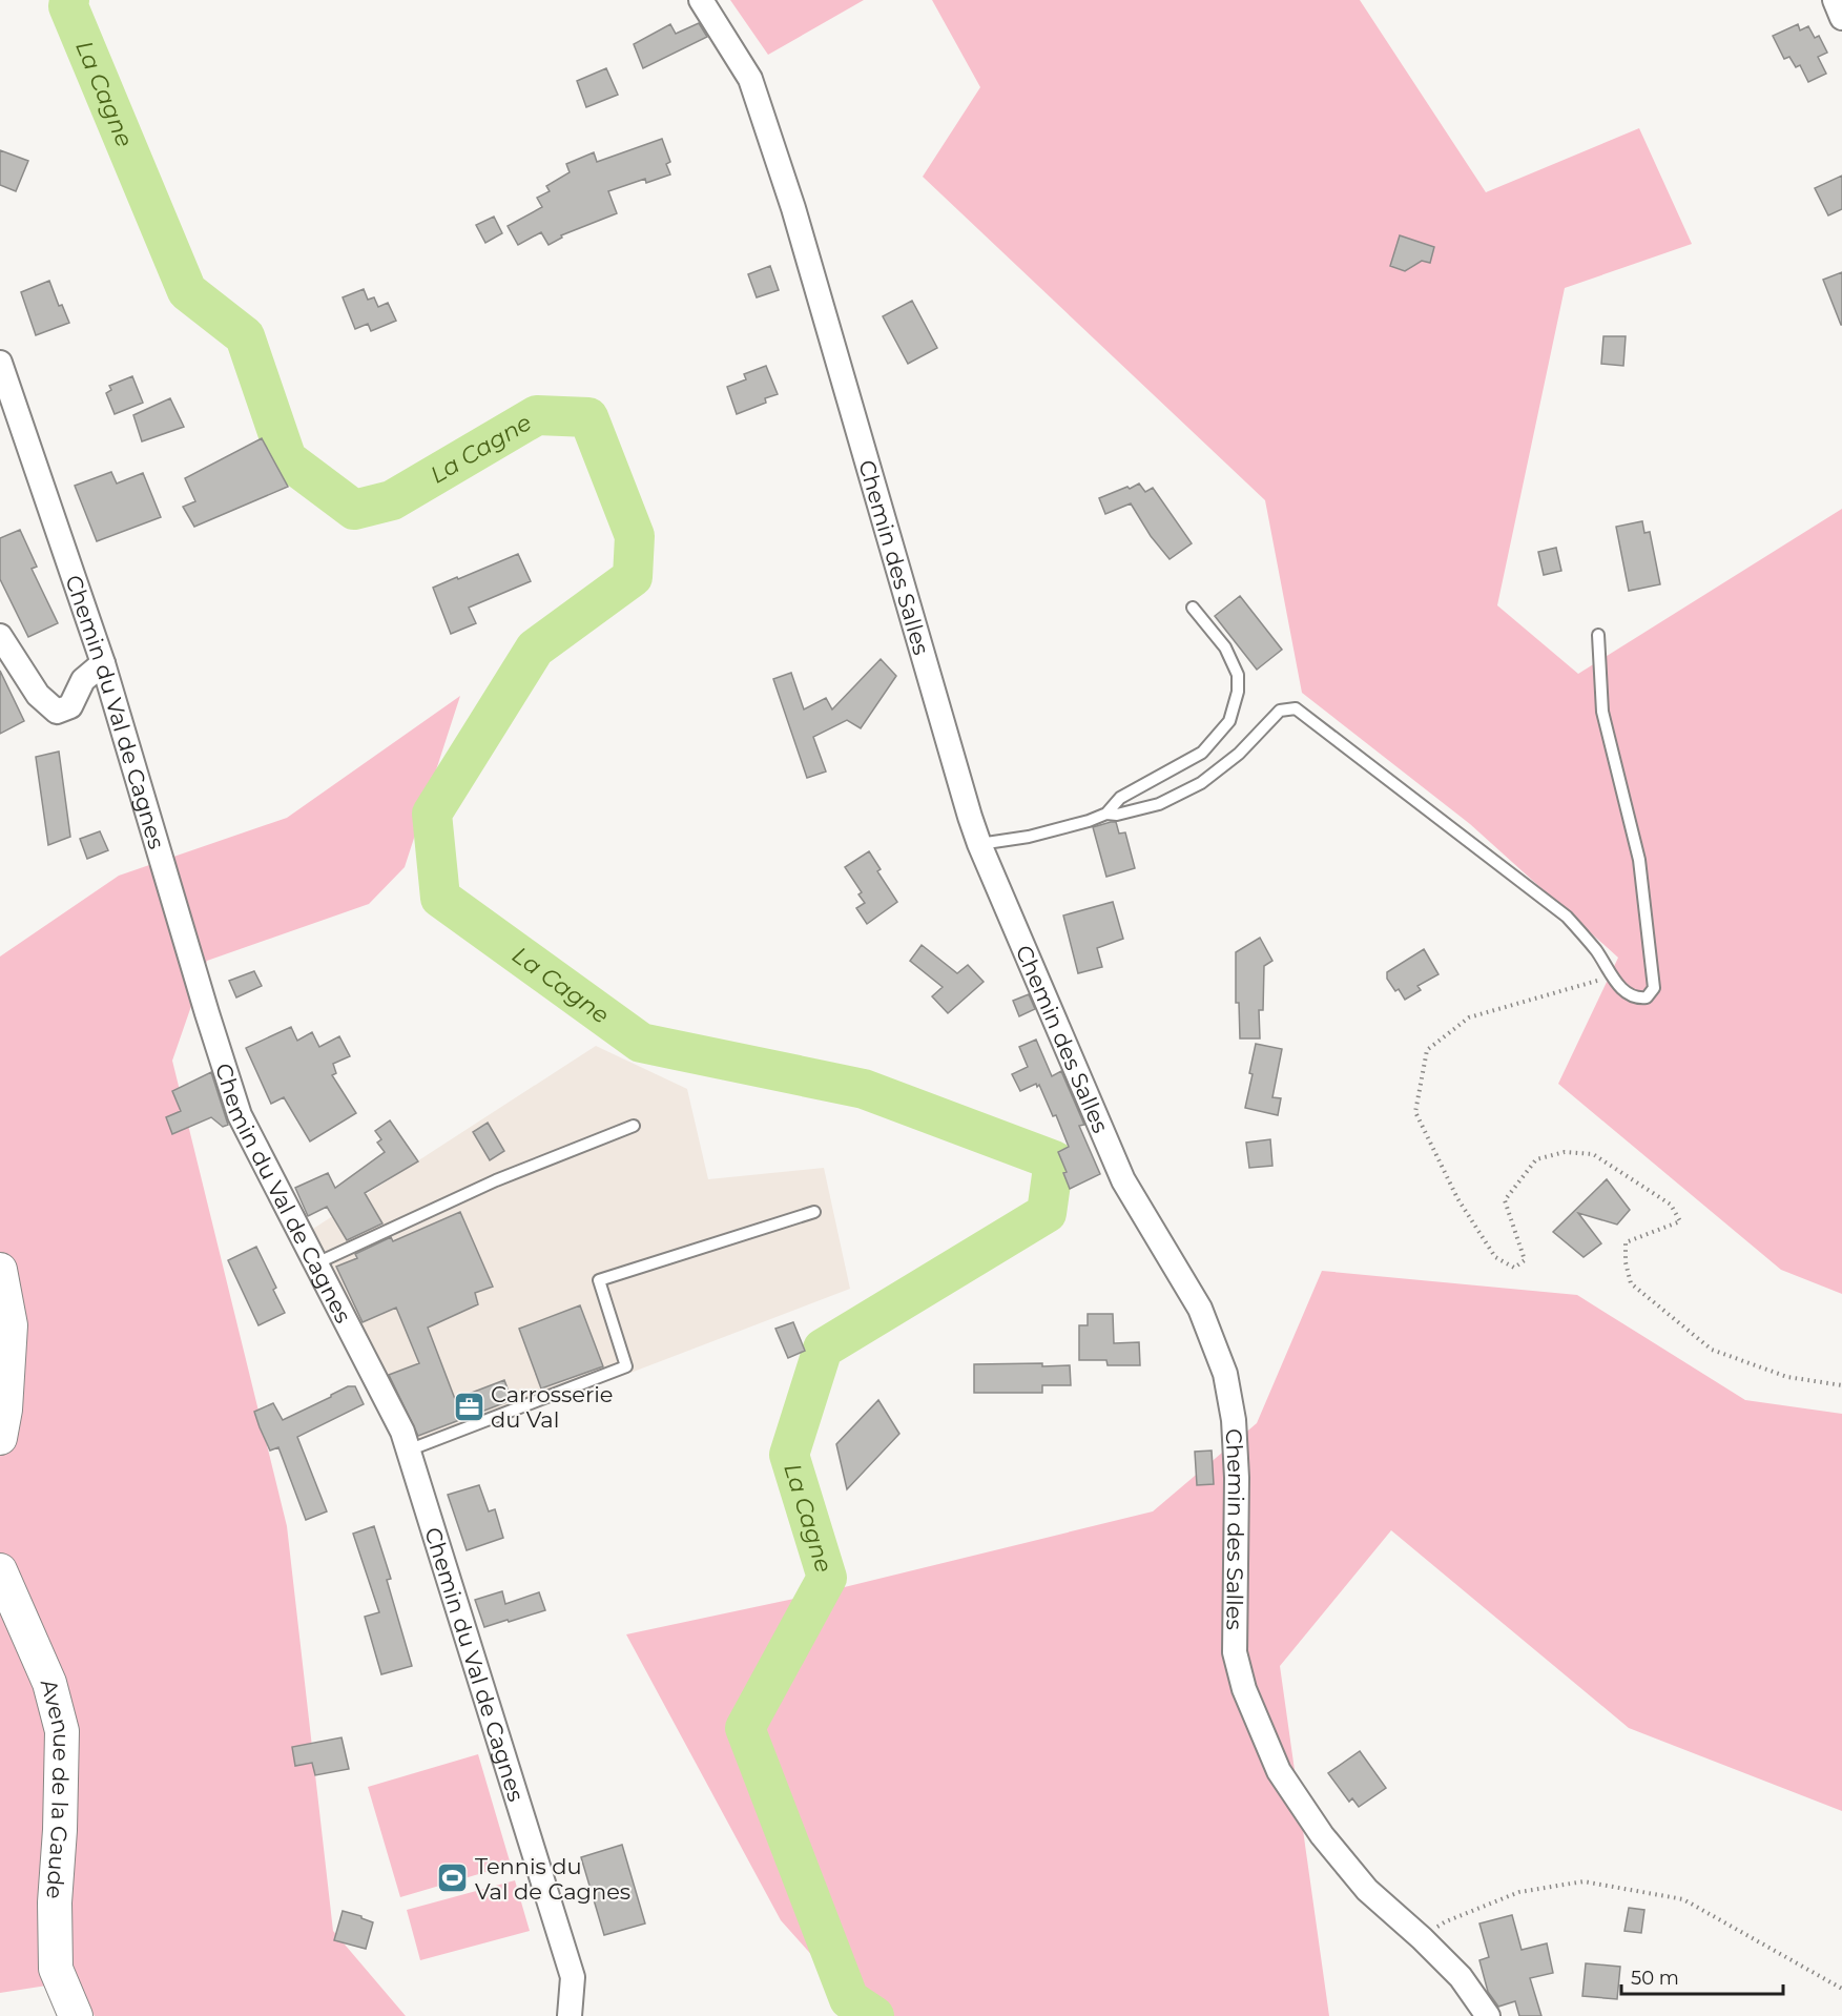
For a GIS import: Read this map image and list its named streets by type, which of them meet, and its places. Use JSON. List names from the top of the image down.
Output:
{
  "streets": {
    "street": ["Chemin des Salles", "Chemin du Val de Cagnes", "Avenue de la Gaude"]
  },
  "water": ["La Cagne"],
  "places": {
    "office": ["Carrosserie du Val"],
    "sports": ["Tennis du Val de Cagnes"]
  },
  "scale_bar": "50 m"
}
